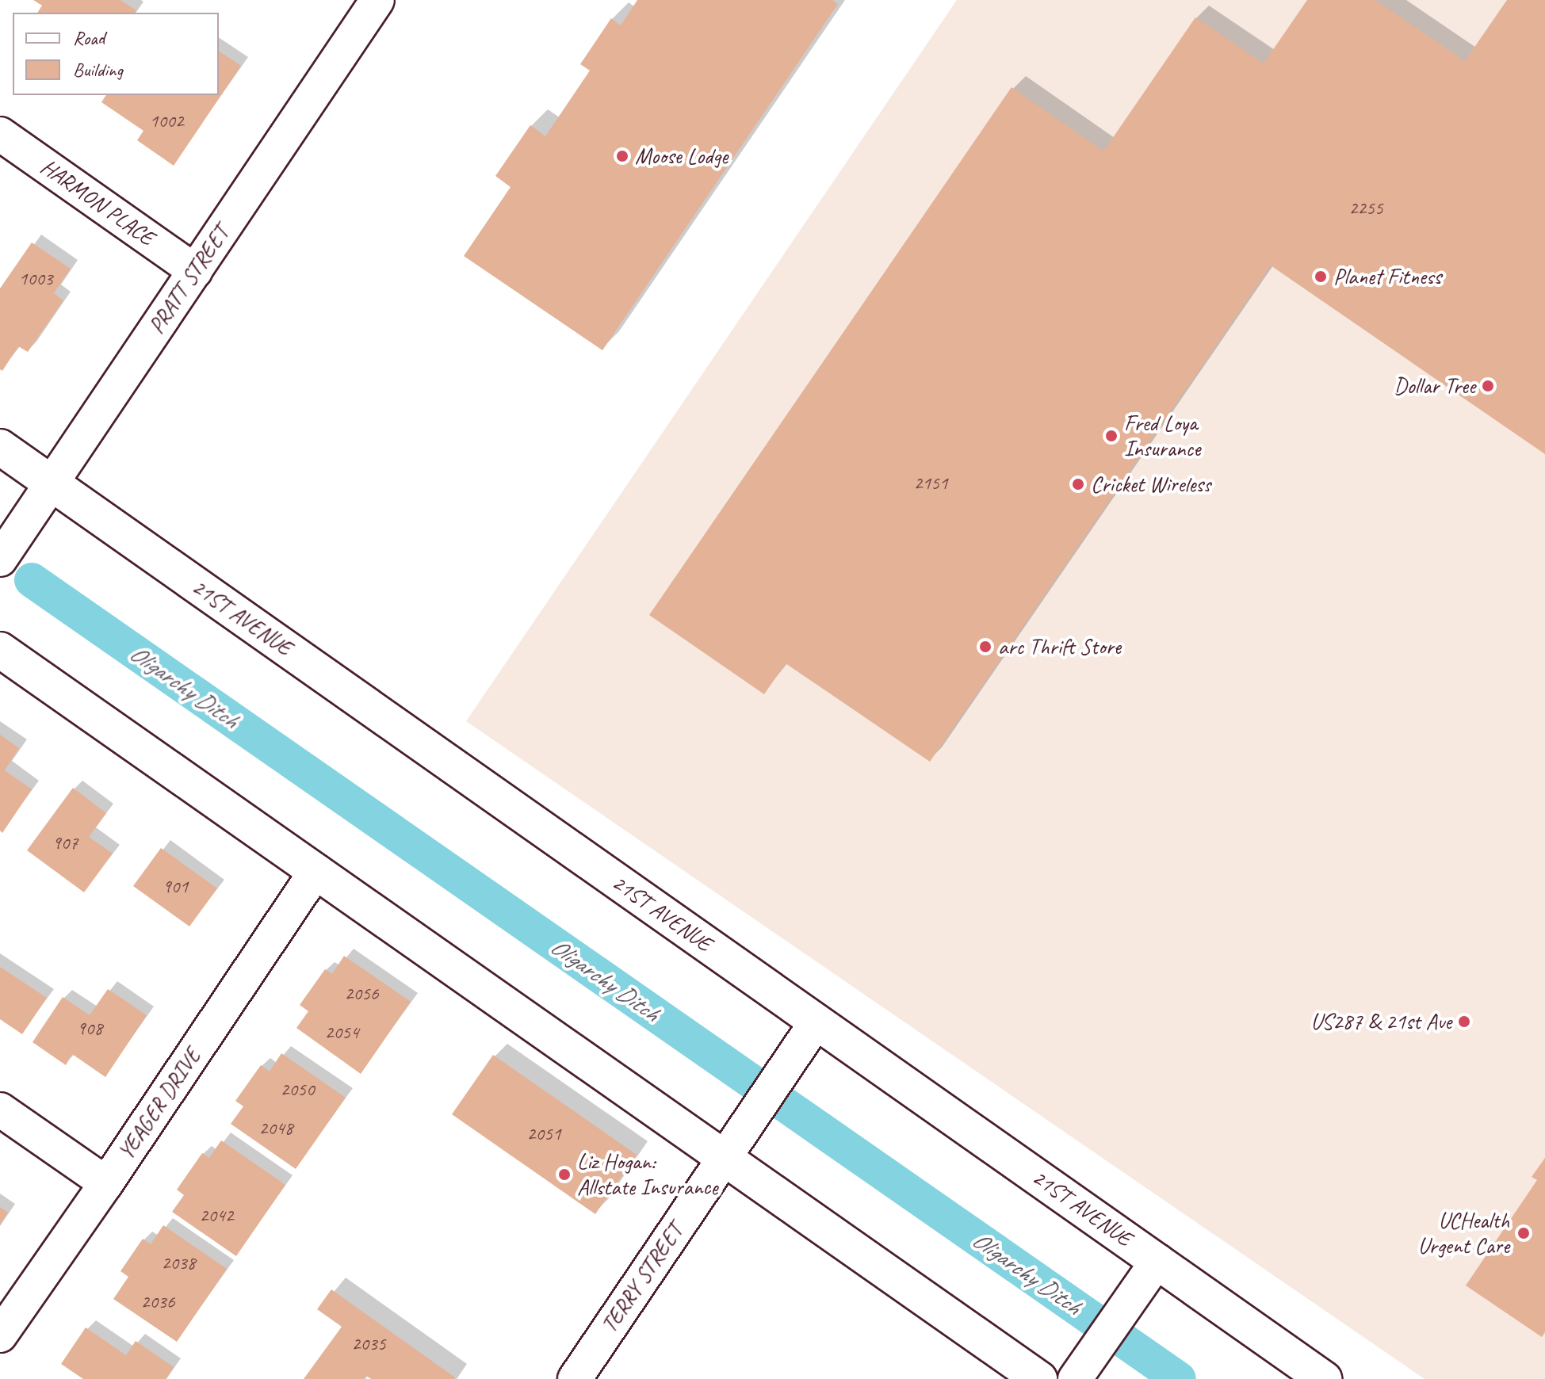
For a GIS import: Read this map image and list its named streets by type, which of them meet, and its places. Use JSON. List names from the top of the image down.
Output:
{
  "streets": {
    "street": [
      "HARMON PLACE",
      "PRATT STREET",
      "21ST AVENUE",
      "YEAGER DRIVE",
      "TERRY STREET"
    ]
  },
  "crossings": [
    ["HARMON PLACE", "PRATT STREET"],
    ["PRATT STREET", "21ST AVENUE"],
    ["21ST AVENUE", "TERRY STREET"]
  ],
  "water": ["Oligarchy Ditch"],
  "places": [
    "Moose Lodge",
    "Planet Fitness",
    "Dollar Tree",
    "Fred Loya Insurance",
    "Cricket Wireless",
    "arc Thrift Store",
    "US287 & 21st Ave",
    "Liz Hogan: Allstate Insurance",
    "UCHealth Urgent Care"
  ],
  "house_numbers": [
    "1002",
    "2255",
    "1003",
    "2151",
    "907",
    "901",
    "2056",
    "908",
    "2054",
    "2050",
    "2048",
    "2051",
    "2042",
    "2038",
    "2036",
    "2035"
  ],
  "legend": ["Road", "Building"]
}
